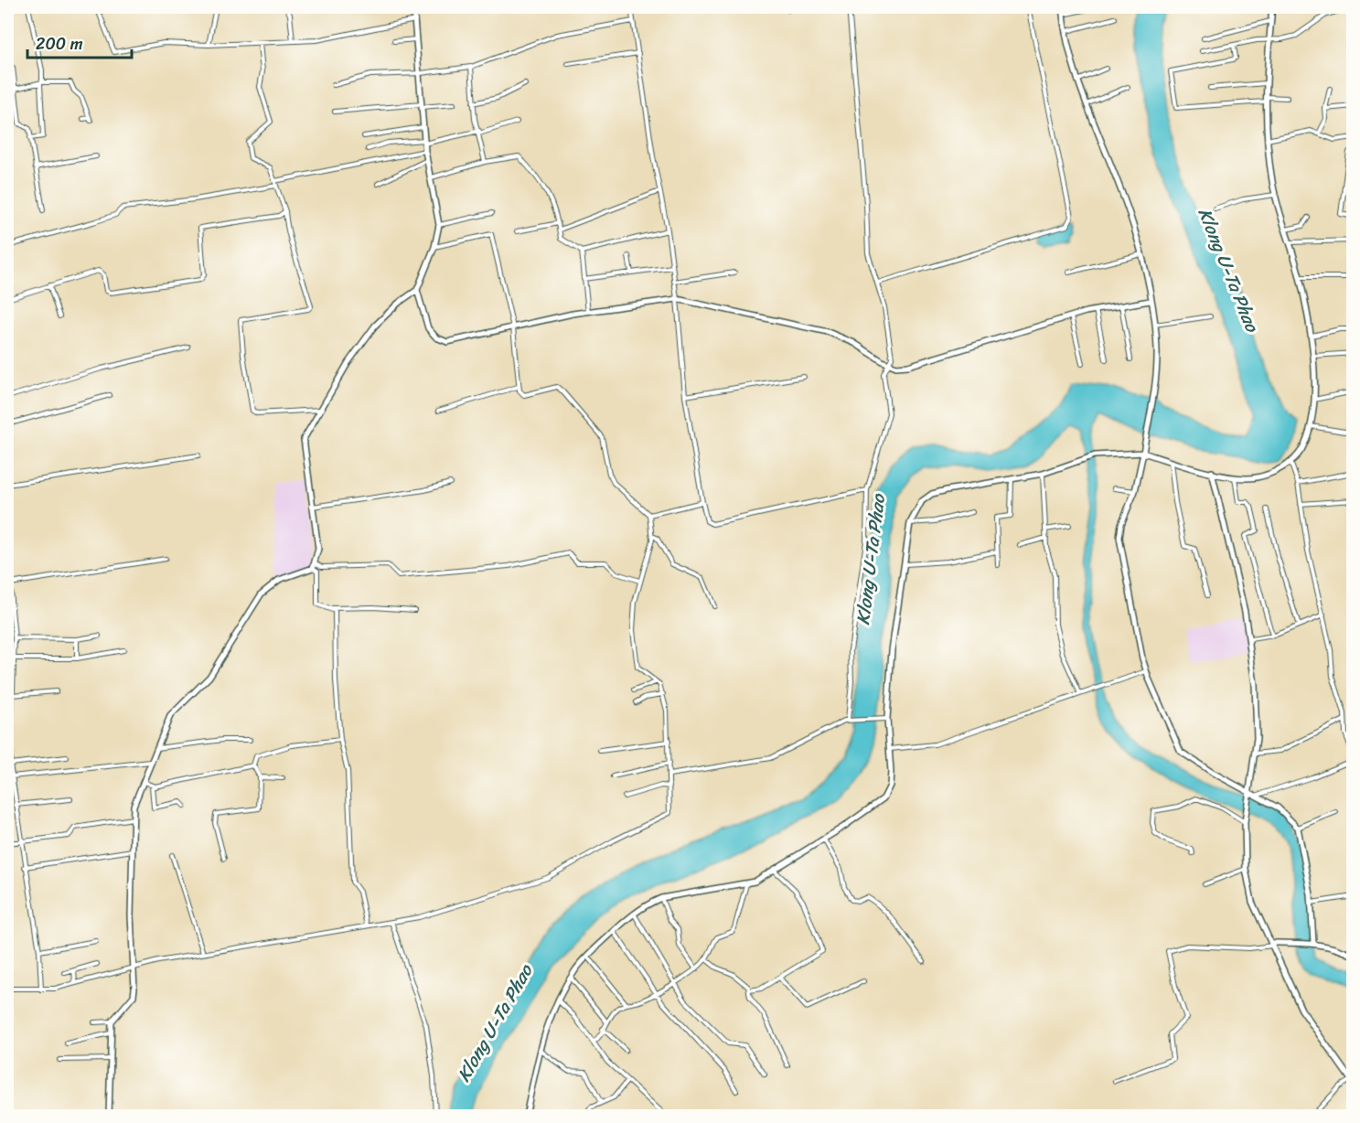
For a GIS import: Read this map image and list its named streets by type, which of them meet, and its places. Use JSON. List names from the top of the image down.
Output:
{
  "water": ["Klong U-Ta Phao"],
  "scale_bar": "200 m"
}
